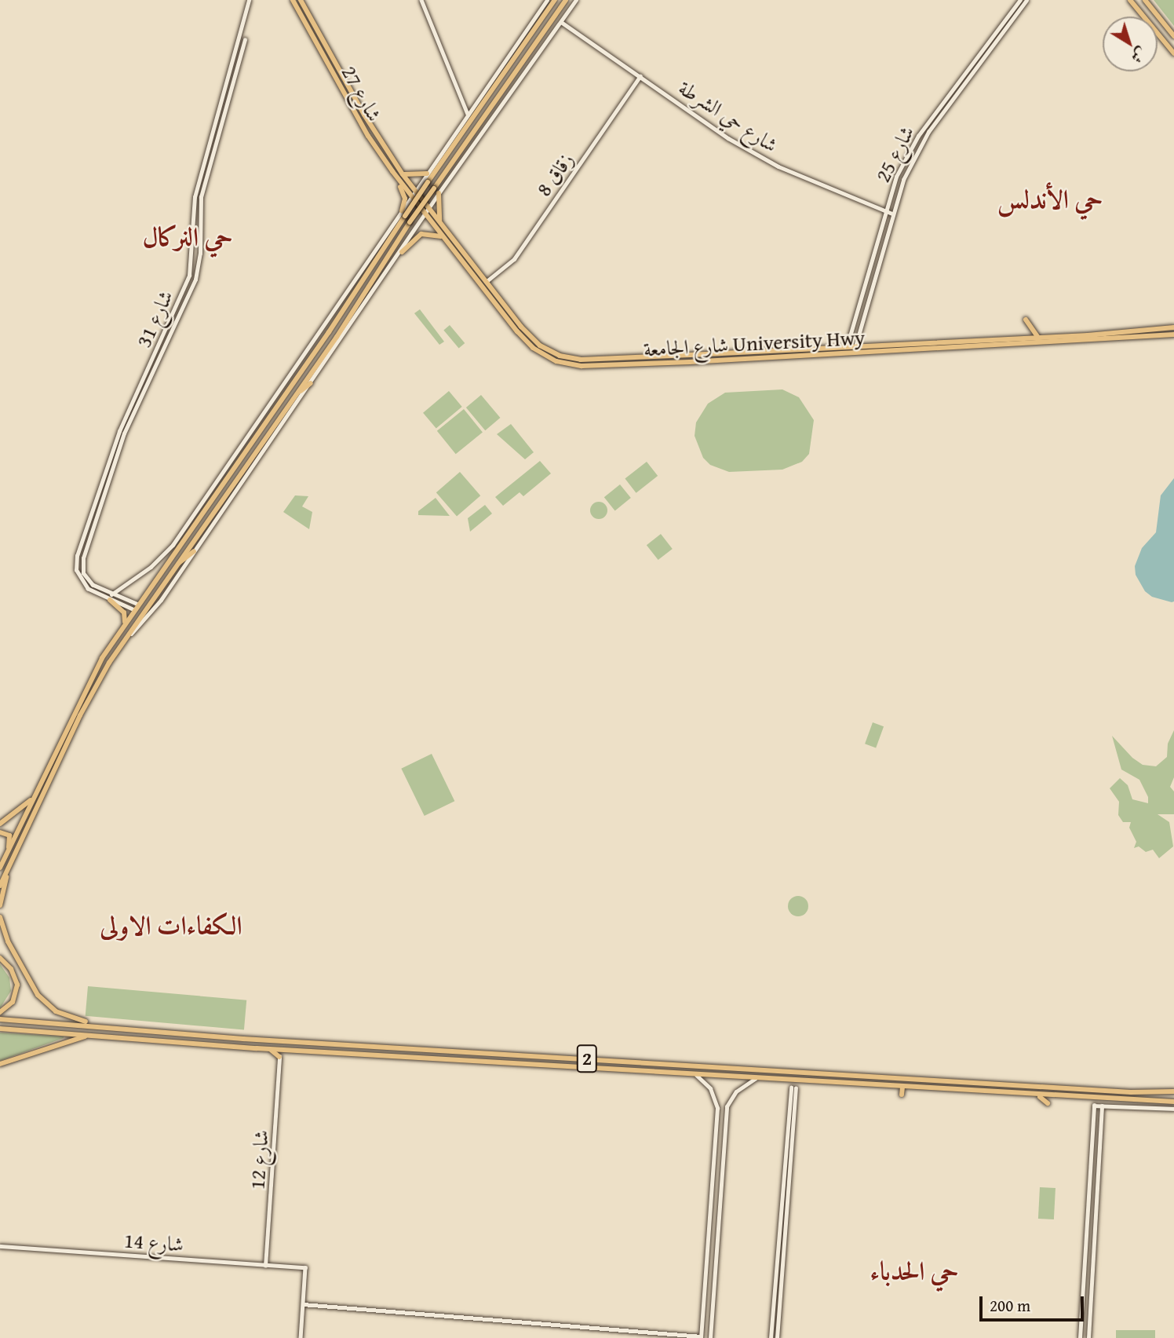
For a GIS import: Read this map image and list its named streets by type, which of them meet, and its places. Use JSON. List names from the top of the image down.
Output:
{
  "streets": {
    "main road": ["شارع 27", "شارع الجامعة University Hwy", "2"],
    "street": [
      "شارع حي الشرطة",
      "شارع 25",
      "زقاق 8",
      "شارع 31",
      "شارع 12",
      "شارع 14"
    ]
  },
  "crossings": [
    ["شارع 27", "شارع الجامعة University Hwy"],
    ["شارع حي الشرطة", "شارع 25"],
    ["شارع حي الشرطة", "زقاق 8"],
    ["شارع 25", "شارع الجامعة University Hwy"],
    ["زقاق 8", "شارع الجامعة University Hwy"],
    ["شارع 12", "شارع 14"]
  ],
  "districts": [
    "حي الأندلس",
    "حي النركال",
    "الكفاءات الاولى",
    "حي الحدباء"
  ],
  "scale_bar": "200 m",
  "north": "bottom right"
}
